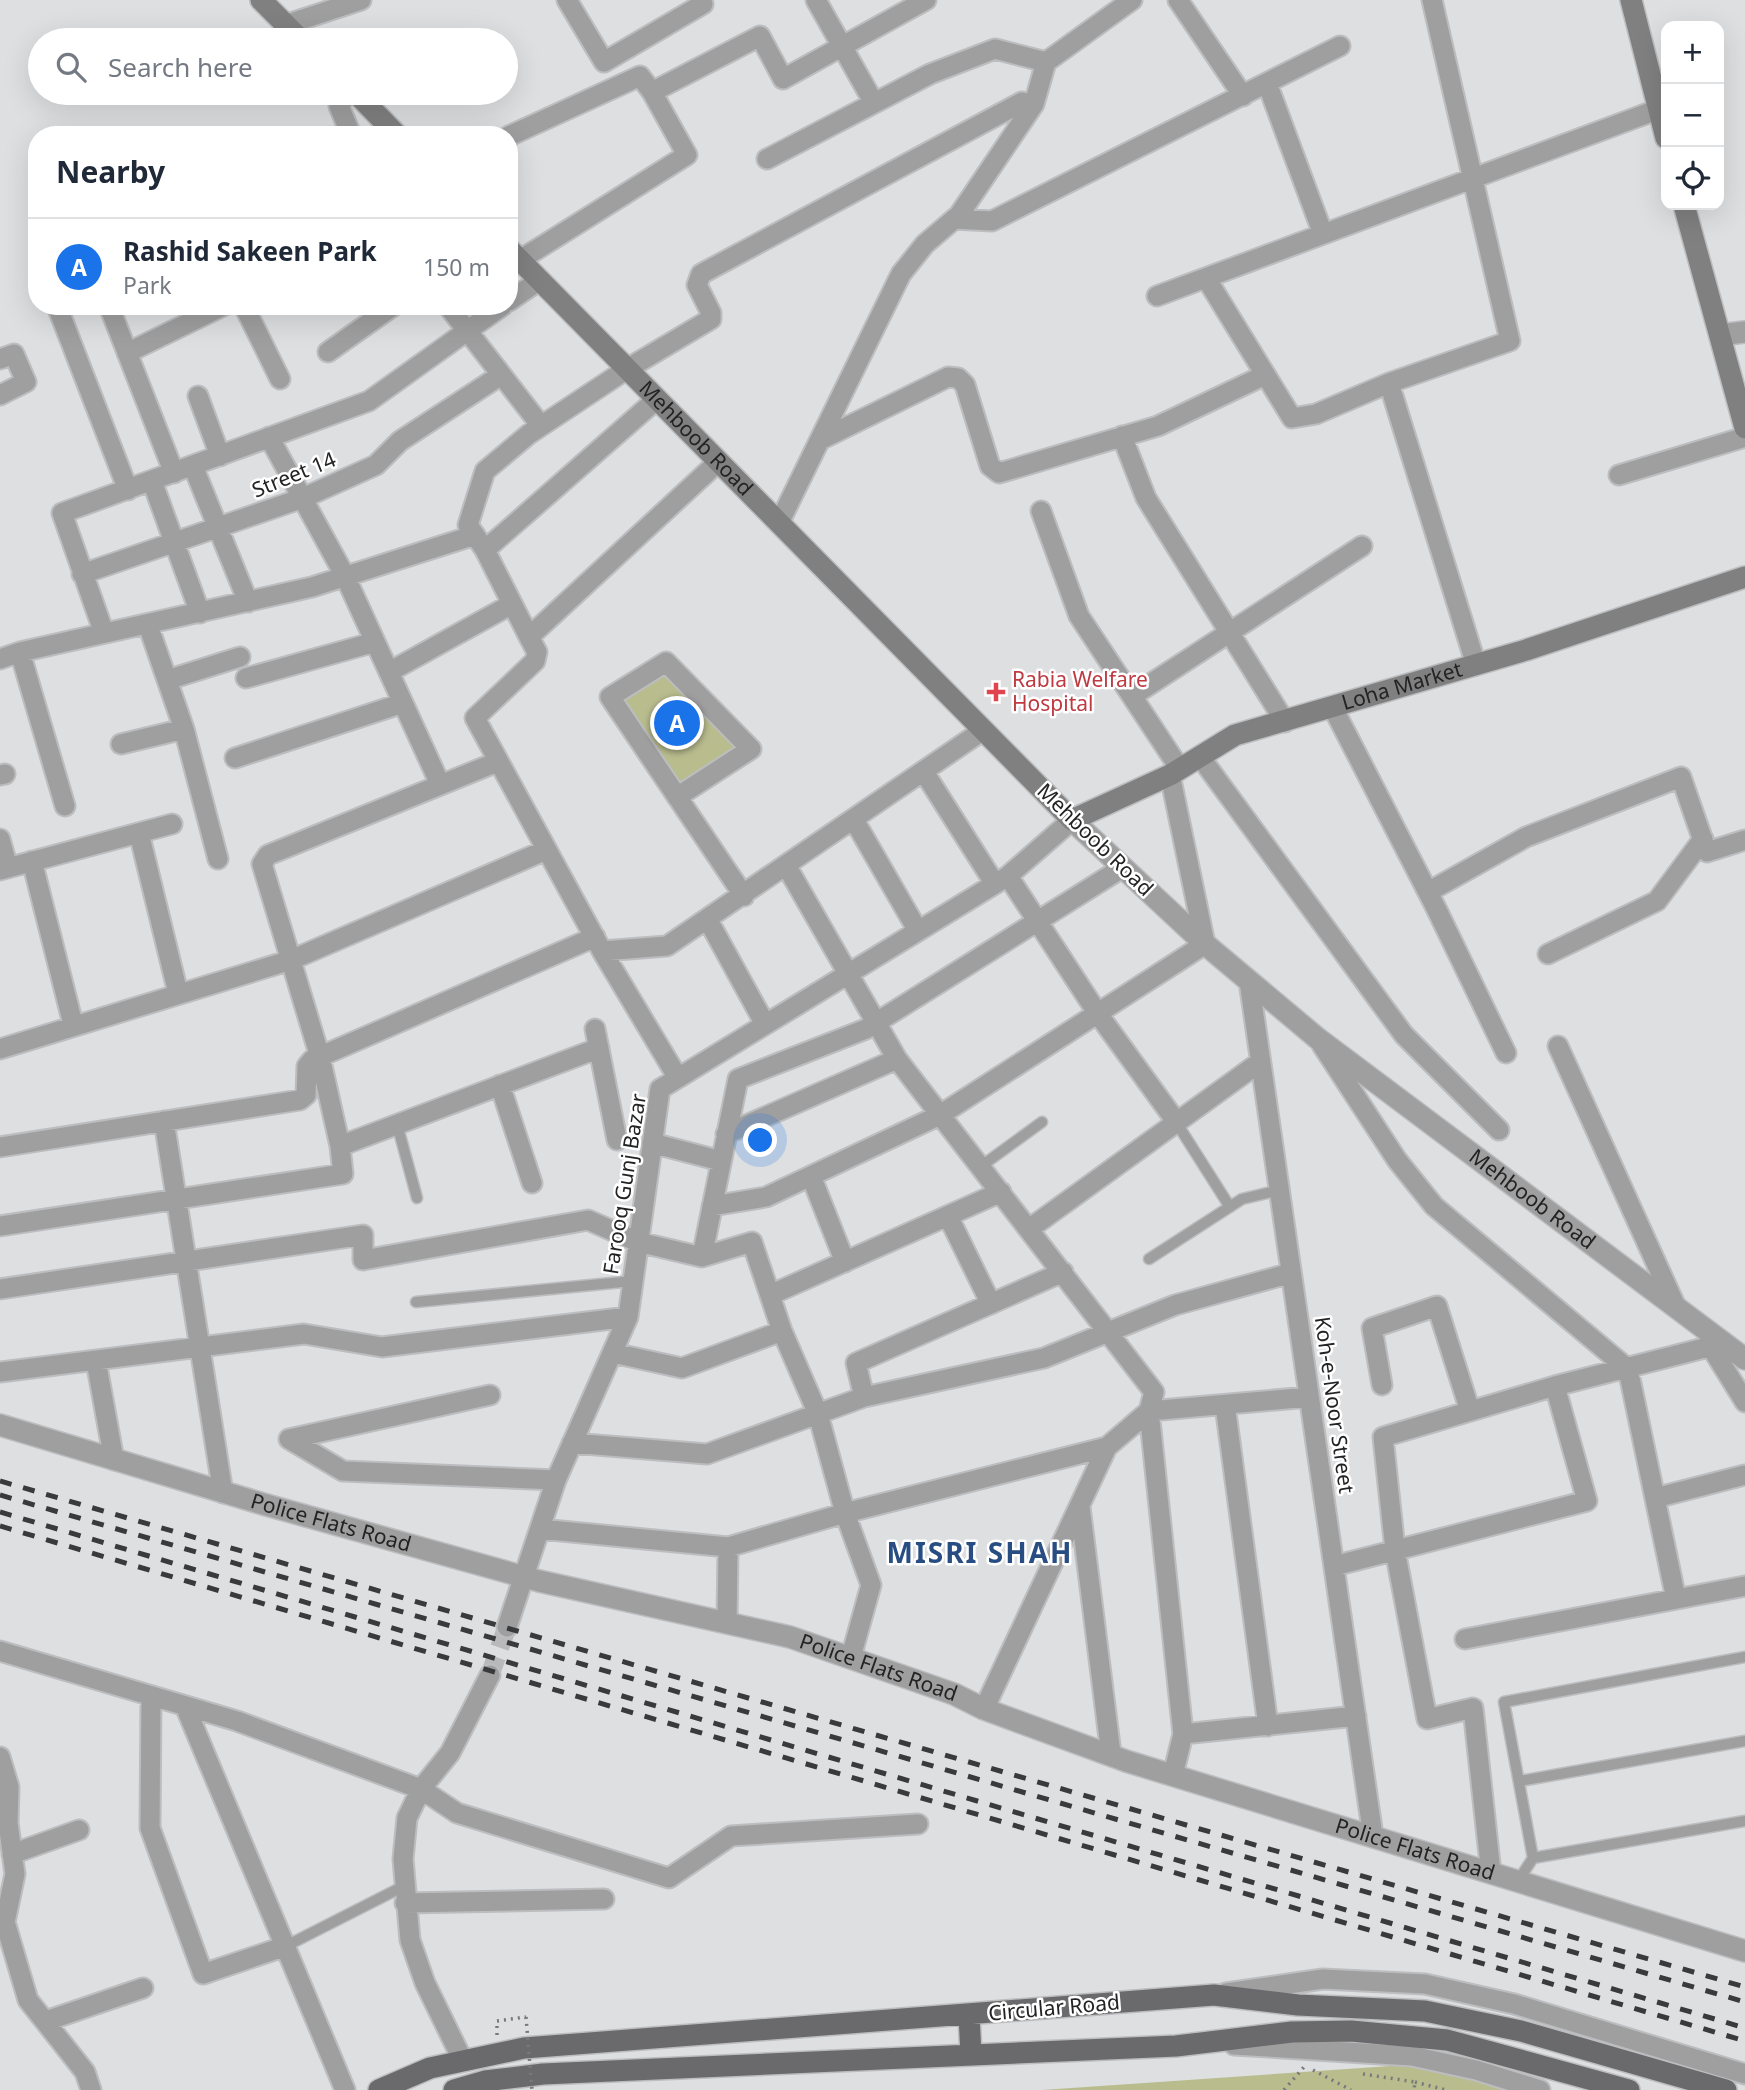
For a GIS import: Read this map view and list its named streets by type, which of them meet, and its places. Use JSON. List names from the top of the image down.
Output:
{
  "streets": {
    "main road": ["Mehboob Road", "Loha Market", "Circular Road"],
    "street": [
      "Street 14",
      "Farooq Gunj Bazar",
      "Koh-e-Noor Street",
      "Police Flats Road"
    ]
  },
  "crossings": [
    ["Mehboob Road", "Loha Market"],
    ["Mehboob Road", "Farooq Gunj Bazar"],
    ["Mehboob Road", "Koh-e-Noor Street"],
    ["Loha Market", "Farooq Gunj Bazar"],
    ["Farooq Gunj Bazar", "Police Flats Road"],
    ["Koh-e-Noor Street", "Police Flats Road"]
  ],
  "districts": ["MISRI SHAH"],
  "places": {
    "health": ["Rabia Welfare Hospital"]
  },
  "page": {
    "map_buttons": ["+", "−"],
    "search": "Search here",
    "heading": "Nearby",
    "list": [
      {
        "mark": "A",
        "name": "Rashid Sakeen Park",
        "note": "Park",
        "value": "150 m"
      }
    ],
    "pins": "A"
  }
}
